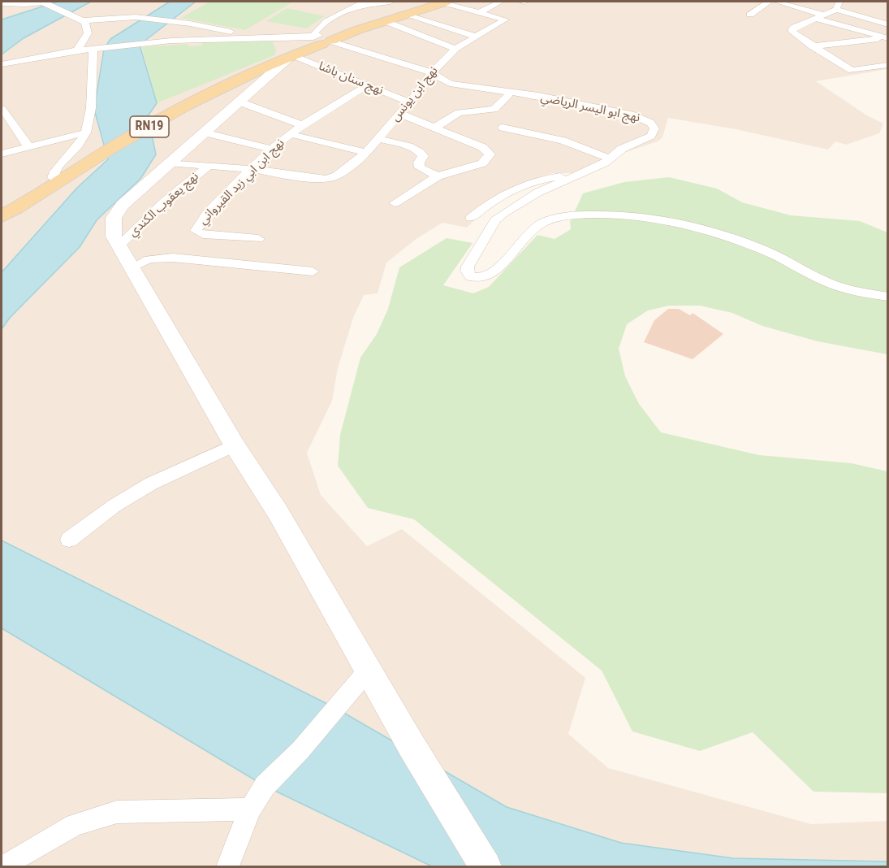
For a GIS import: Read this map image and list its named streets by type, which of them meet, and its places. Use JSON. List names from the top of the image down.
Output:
{
  "streets": {
    "main road": ["RN19"],
    "street": [
      "نهج سنان باشا",
      "نهج ابن يونس",
      "نهج ابو اليسر الرياضي",
      "نهج ابن ابي زيد القيرواني",
      "نهج يعقوب الكندي"
    ]
  },
  "crossings": [
    ["نهج سنان باشا", "نهج ابن يونس"],
    ["نهج سنان باشا", "RN19"],
    ["نهج سنان باشا", "نهج ابن ابي زيد القيرواني"],
    ["نهج ابن يونس", "نهج ابو اليسر الرياضي"],
    ["نهج ابن يونس", "نهج ابن ابي زيد القيرواني"],
    ["نهج ابو اليسر الرياضي", "RN19"]
  ]
}
